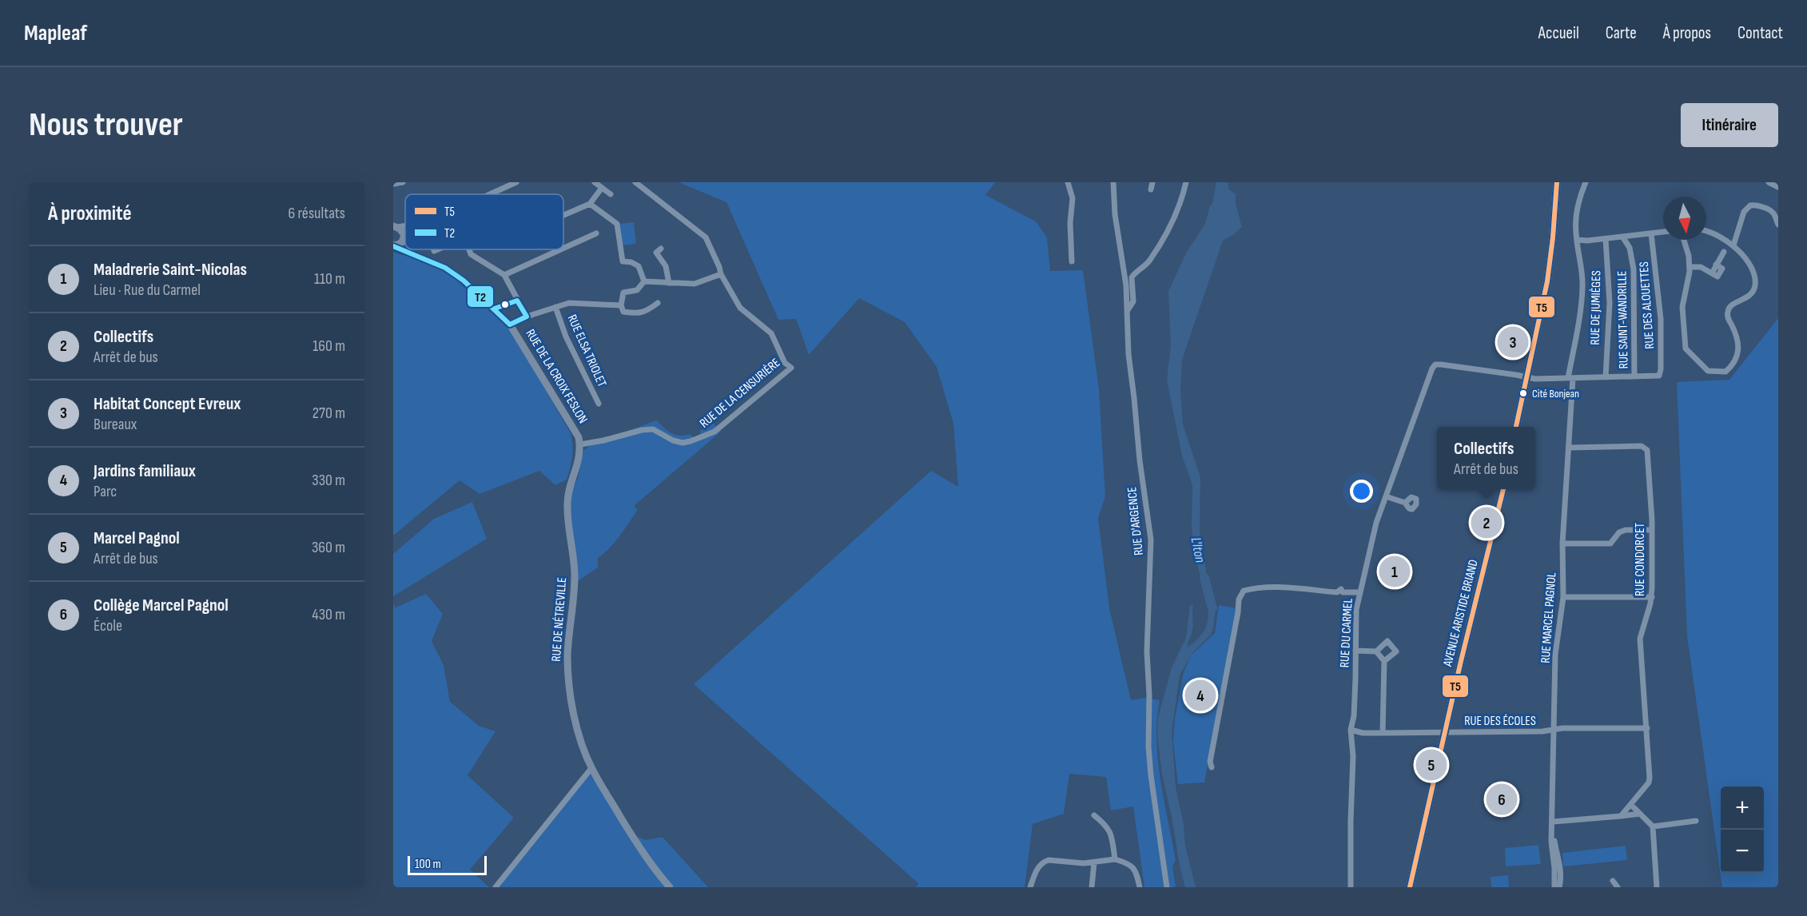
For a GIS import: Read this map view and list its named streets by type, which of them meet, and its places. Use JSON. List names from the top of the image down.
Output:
{
  "streets": {
    "main road": ["AVENUE ARISTIDE BRIAND"],
    "street": [
      "RUE DES ALOUETTES",
      "RUE DE JUMIÈGES",
      "RUE SAINT-WANDRILLE",
      "RUE ELSA TRIOLET",
      "RUE DE LA CROIX FESLON",
      "RUE DE LA CENSURIÈRE",
      "RUE D'ARGENCE",
      "RUE CONDORCET",
      "RUE MARCEL PAGNOL",
      "RUE DE NÉTREVILLE",
      "RUE DU CARMEL",
      "RUE DES ÉCOLES"
    ]
  },
  "crossings": [
    ["RUE DES ALOUETTES", "RUE SAINT-WANDRILLE"],
    ["RUE DE LA CROIX FESLON", "RUE DE LA CENSURIÈRE"],
    ["RUE DE LA CROIX FESLON", "RUE DE NÉTREVILLE"],
    ["RUE DE LA CENSURIÈRE", "RUE DE NÉTREVILLE"],
    ["RUE CONDORCET", "RUE MARCEL PAGNOL"],
    ["RUE CONDORCET", "RUE DES ÉCOLES"],
    ["AVENUE ARISTIDE BRIAND", "RUE DES ÉCOLES"],
    ["RUE MARCEL PAGNOL", "RUE DES ÉCOLES"],
    ["RUE DU CARMEL", "RUE DES ÉCOLES"]
  ],
  "water": ["L'Iton"],
  "places": ["Cité Bonjean"],
  "lines": ["transit line T5", "transit line T2"],
  "legend": ["T5", "T2"],
  "scale_bar": "100 m",
  "north": "bottom",
  "page": {
    "header": "Mapleaf",
    "nav": [
      "Accueil",
      "Carte",
      "À propos",
      "Contact"
    ],
    "buttons": "Itinéraire",
    "title": "Nous trouver",
    "heading": ["À proximité", "6 résultats"],
    "list": [
      {
        "mark": "1",
        "name": "Maladrerie Saint-Nicolas",
        "note": "Lieu · Rue du Carmel",
        "value": "110 m"
      },
      {
        "mark": "2",
        "name": "Collectifs",
        "note": "Arrêt de bus",
        "value": "160 m"
      },
      {
        "mark": "3",
        "name": "Habitat Concept Evreux",
        "note": "Bureaux",
        "value": "270 m"
      },
      {
        "mark": "4",
        "name": "Jardins familiaux",
        "note": "Parc",
        "value": "330 m"
      },
      {
        "mark": "5",
        "name": "Marcel Pagnol",
        "note": "Arrêt de bus",
        "value": "360 m"
      },
      {
        "mark": "6",
        "name": "Collège Marcel Pagnol",
        "note": "École",
        "value": "430 m"
      }
    ],
    "pins": [
      "3",
      "2",
      "1",
      "4",
      "5",
      "6"
    ],
    "popup": ["Collectifs", "Arrêt de bus"],
    "map_buttons": ["+", "−"],
    "scale": "100 m"
  }
}
